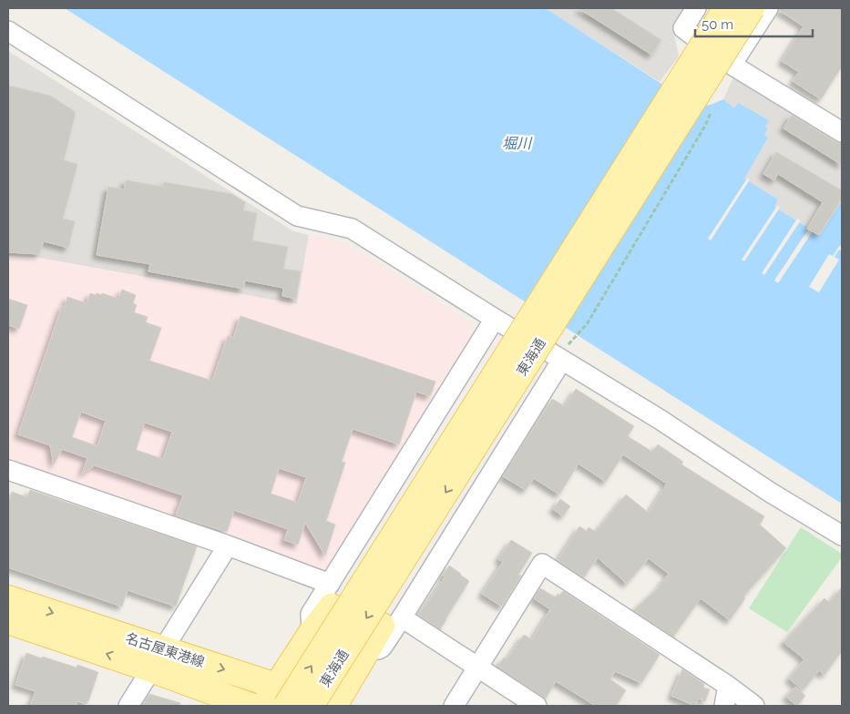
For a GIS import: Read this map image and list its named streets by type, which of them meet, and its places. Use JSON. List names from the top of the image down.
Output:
{
  "streets": {
    "main road": ["東海通", "名古屋東港線"]
  },
  "crossings": [
    ["東海通", "名古屋東港線"]
  ],
  "water": ["堀川"],
  "scale_bar": "50 m"
}
